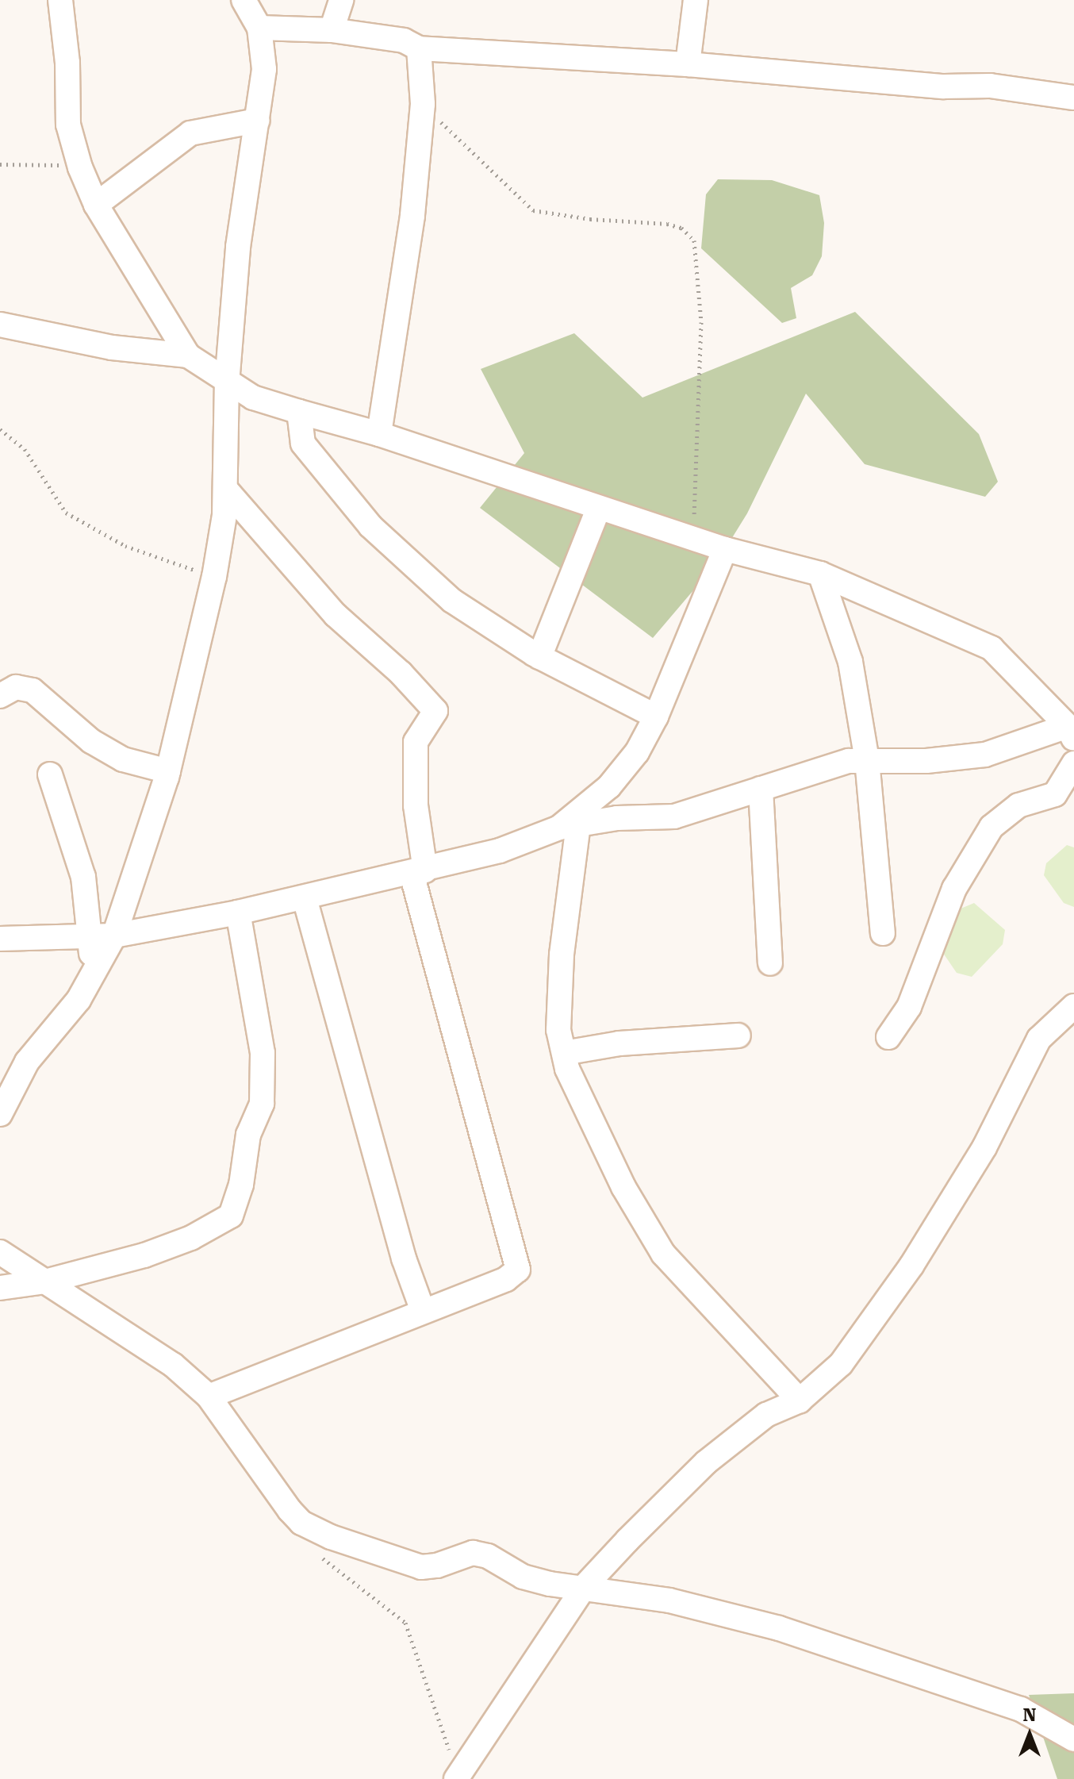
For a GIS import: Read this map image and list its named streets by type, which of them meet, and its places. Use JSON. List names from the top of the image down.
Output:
{
  "north": "top"
}
